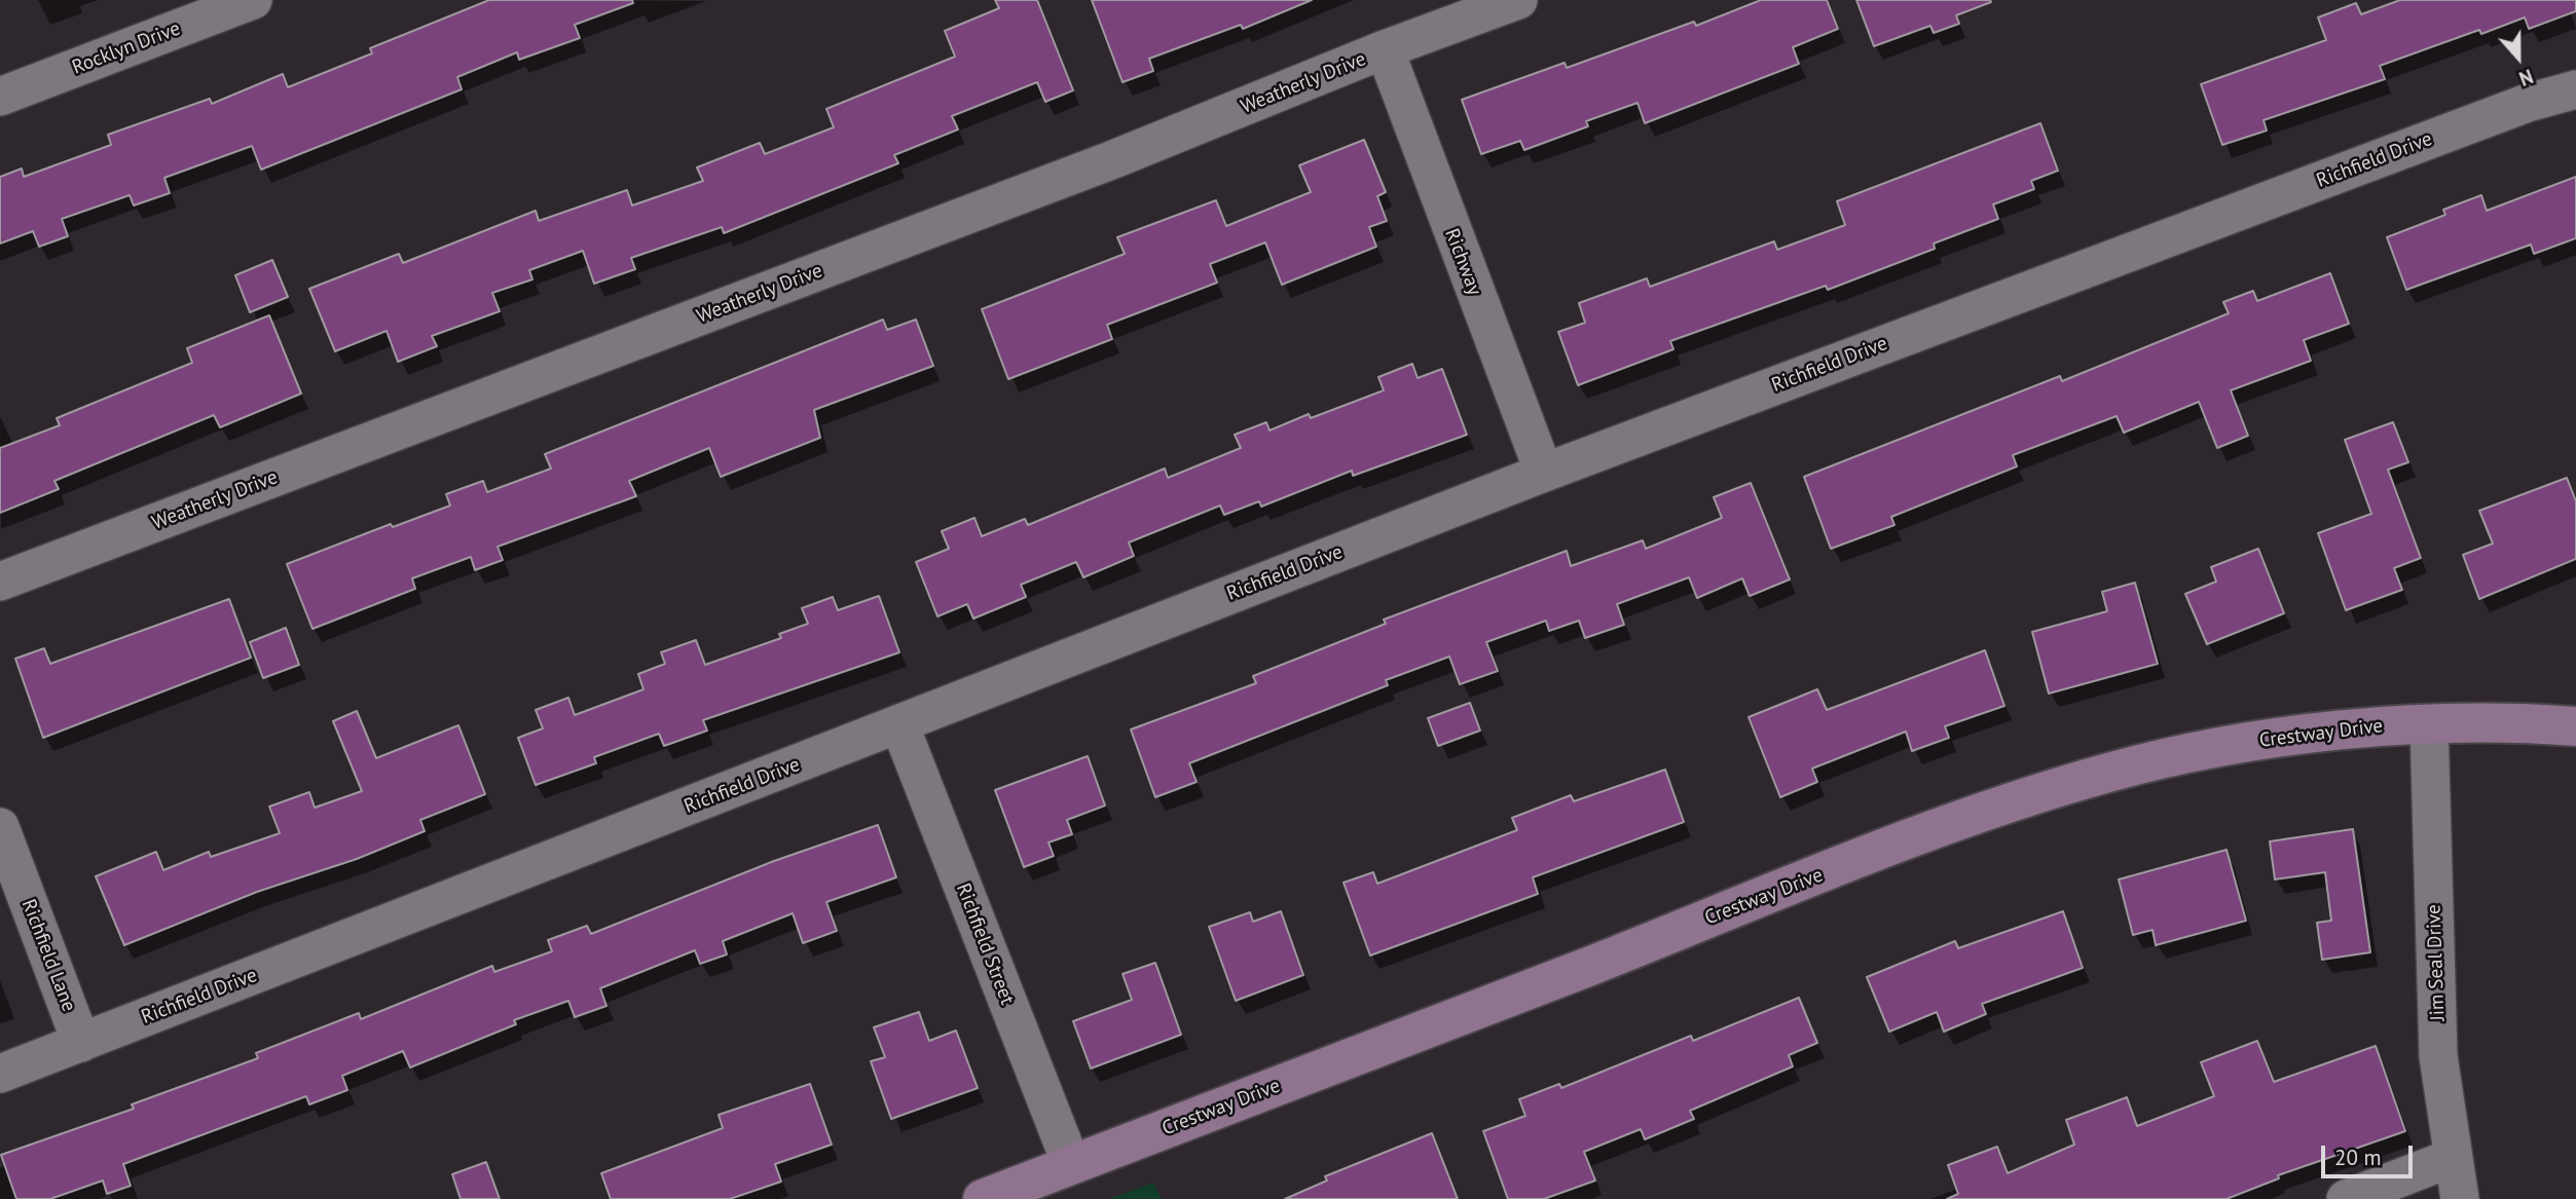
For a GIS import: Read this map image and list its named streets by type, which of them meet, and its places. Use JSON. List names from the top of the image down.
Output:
{
  "streets": {
    "main road": ["Crestway Drive"],
    "street": [
      "Rocklyn Drive",
      "Weatherly Drive",
      "Richfield Drive",
      "Richway",
      "Richfield Street",
      "Richfield Lane",
      "Jim Seal Drive"
    ]
  },
  "crossings": [
    ["Weatherly Drive", "Richway"],
    ["Richfield Drive", "Richway"],
    ["Richfield Drive", "Richfield Street"],
    ["Richfield Drive", "Richfield Lane"],
    ["Crestway Drive", "Richfield Street"],
    ["Crestway Drive", "Jim Seal Drive"]
  ],
  "scale_bar": "20 m",
  "north": "bottom"
}
